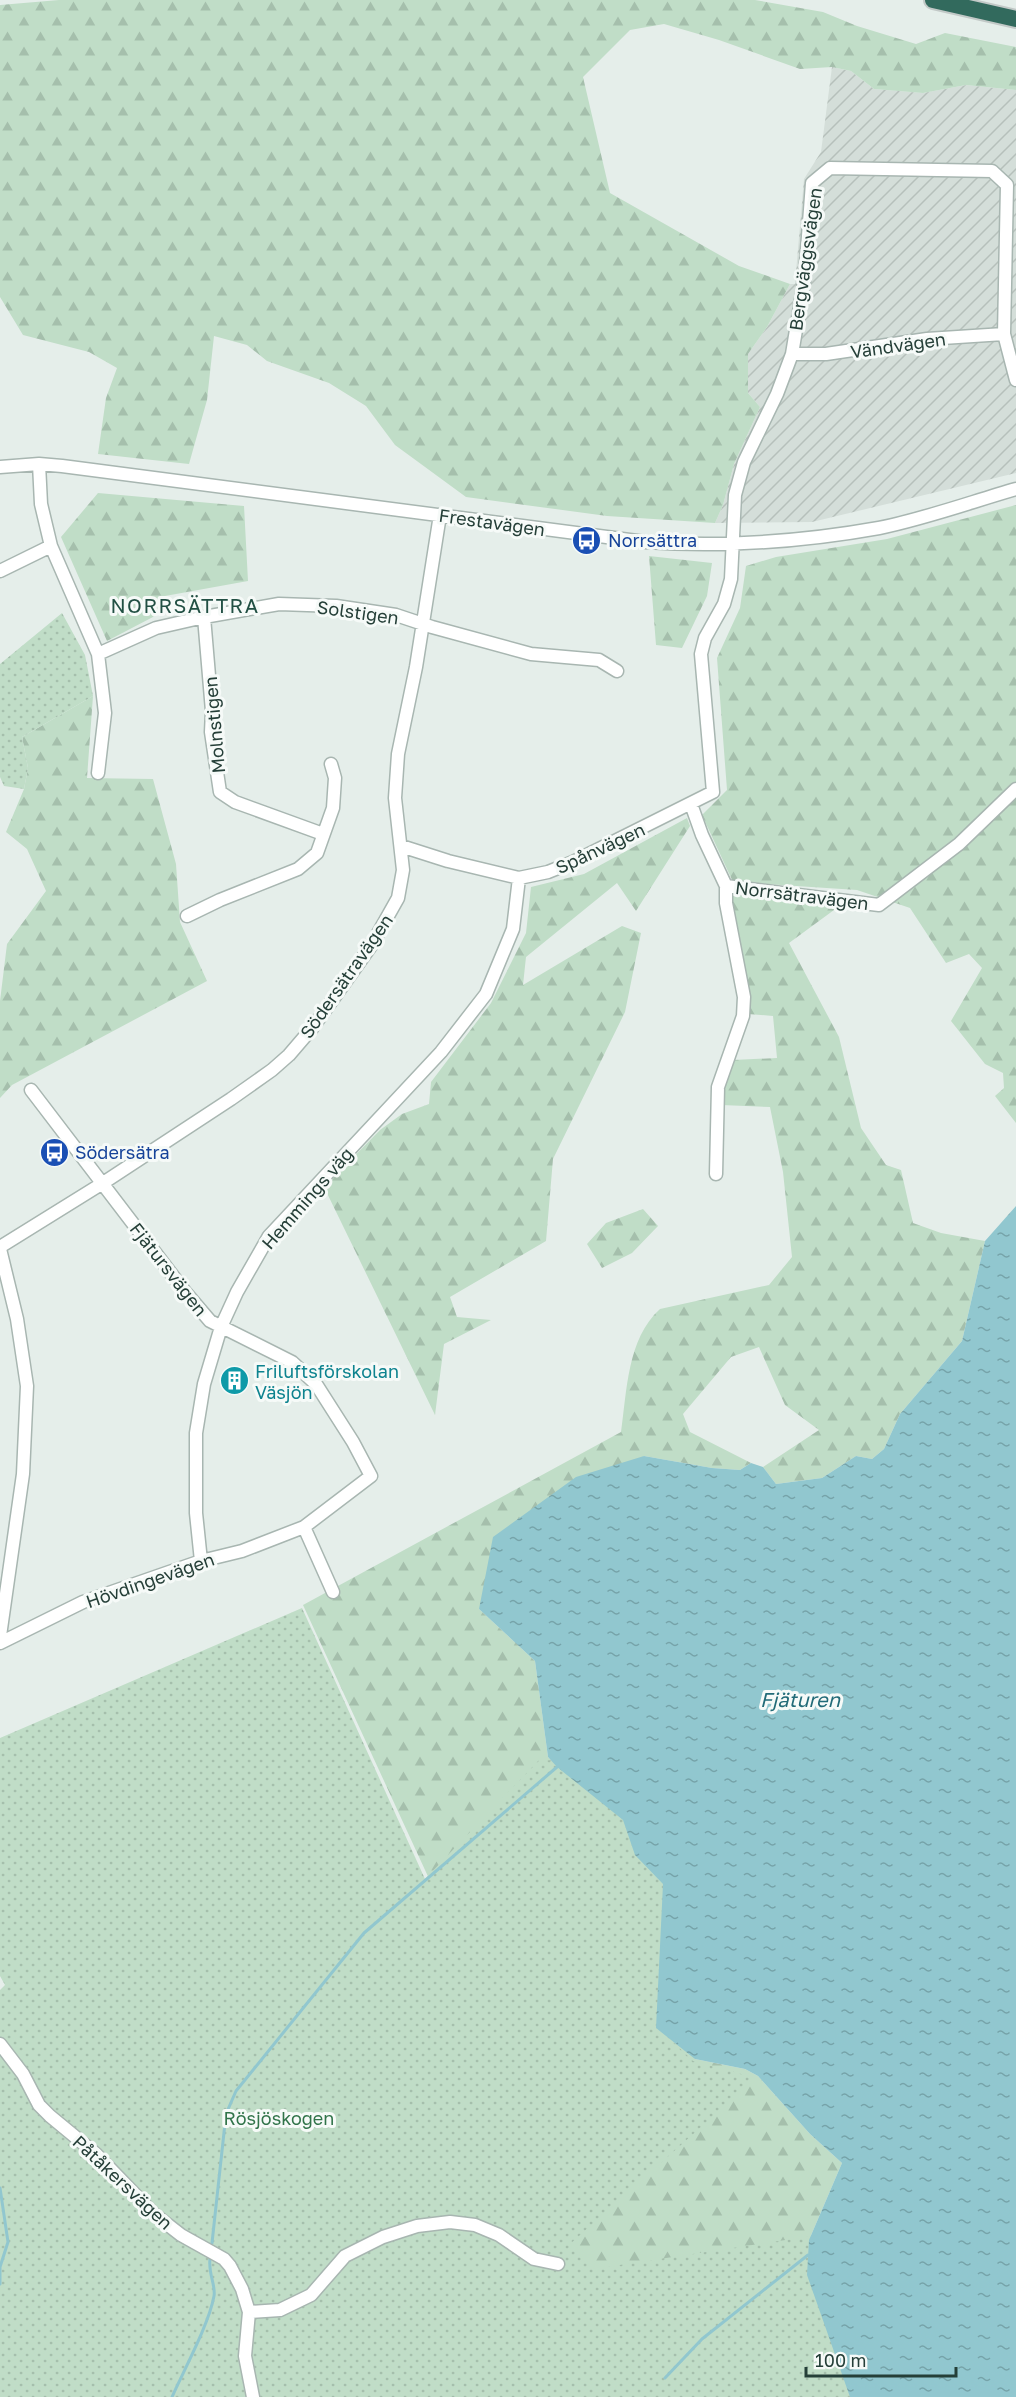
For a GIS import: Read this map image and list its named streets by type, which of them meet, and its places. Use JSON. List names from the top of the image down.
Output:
{
  "streets": {
    "street": [
      "Bergväggsvägen",
      "Vändvägen",
      "Frestavägen",
      "Solstigen",
      "Molnstigen",
      "Spånvägen",
      "Norrsätravägen",
      "Södersätravägen",
      "Hemmings väg",
      "Fjätursvägen",
      "Hövdingevägen",
      "Påtåkersvägen"
    ]
  },
  "crossings": [
    ["Bergväggsvägen", "Vändvägen"],
    ["Bergväggsvägen", "Frestavägen"],
    ["Frestavägen", "Södersätravägen"],
    ["Solstigen", "Molnstigen"],
    ["Solstigen", "Södersätravägen"],
    ["Spånvägen", "Norrsätravägen"],
    ["Spånvägen", "Södersätravägen"],
    ["Spånvägen", "Hemmings väg"],
    ["Södersätravägen", "Fjätursvägen"],
    ["Hemmings väg", "Fjätursvägen"],
    ["Hemmings väg", "Hövdingevägen"],
    ["Fjätursvägen", "Hövdingevägen"]
  ],
  "districts": ["NORRSÄTTRA"],
  "water": ["Fjäturen"],
  "parks": ["Rösjöskogen"],
  "places": {
    "bus stop": ["Norrsättra", "Södersätra"],
    "building": ["Friluftsförskolan Väsjön"]
  },
  "scale_bar": "100 m"
}
